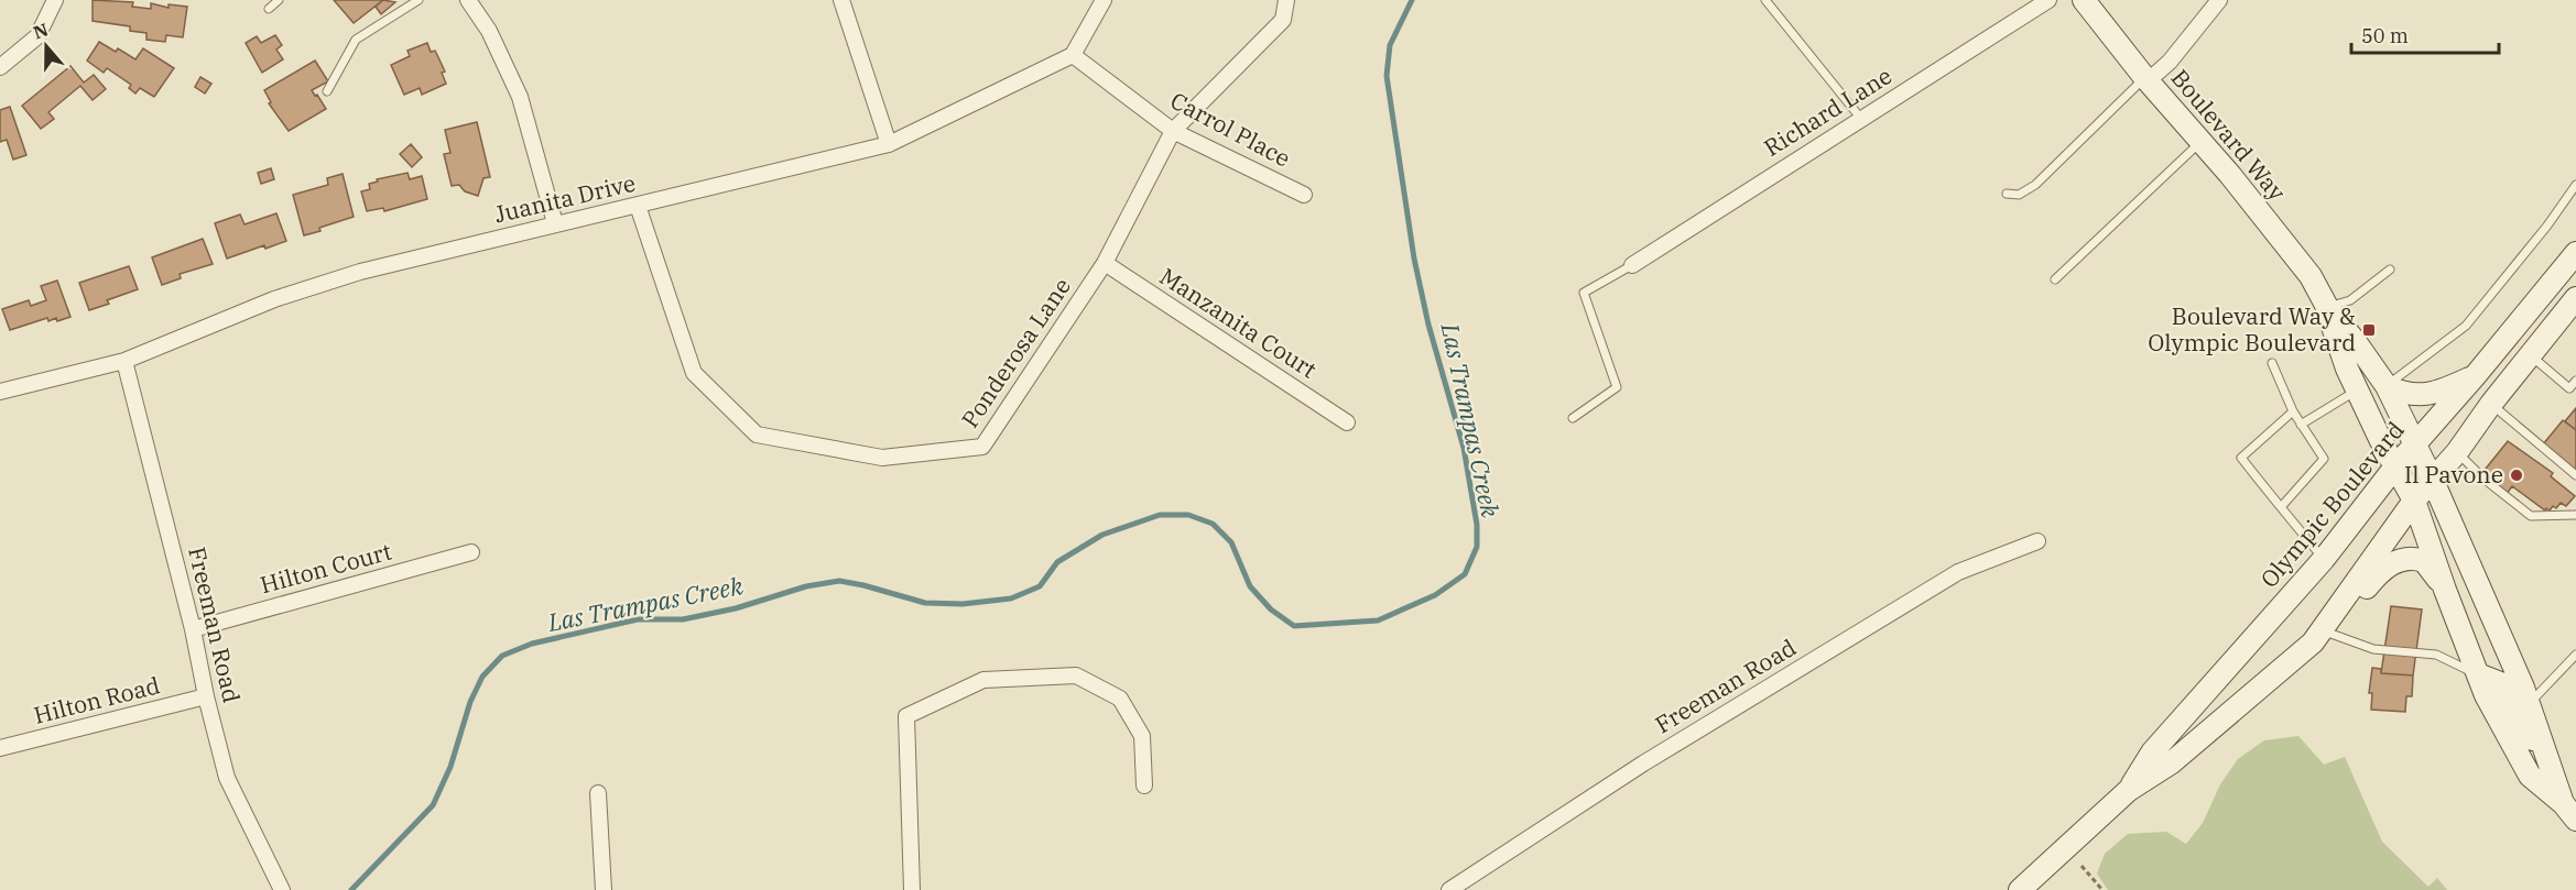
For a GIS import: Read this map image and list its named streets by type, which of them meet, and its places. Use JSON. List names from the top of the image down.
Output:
{
  "streets": {
    "main road": ["Boulevard Way", "Olympic Boulevard"],
    "street": [
      "Richard Lane",
      "Carrol Place",
      "Juanita Drive",
      "Manzanita Court",
      "Ponderosa Lane",
      "Hilton Court",
      "Freeman Road",
      "Hilton Road"
    ]
  },
  "crossings": [
    ["Carrol Place", "Juanita Drive"],
    ["Carrol Place", "Ponderosa Lane"],
    ["Boulevard Way", "Olympic Boulevard"],
    ["Juanita Drive", "Ponderosa Lane"],
    ["Juanita Drive", "Freeman Road"],
    ["Manzanita Court", "Ponderosa Lane"],
    ["Hilton Court", "Freeman Road"],
    ["Freeman Road", "Hilton Road"]
  ],
  "water": ["Las Trampas Creek"],
  "places": {
    "transit": ["Boulevard Way & Olympic Boulevard"],
    "other": ["Il Pavone"]
  },
  "scale_bar": "50 m",
  "north": "top"
}
